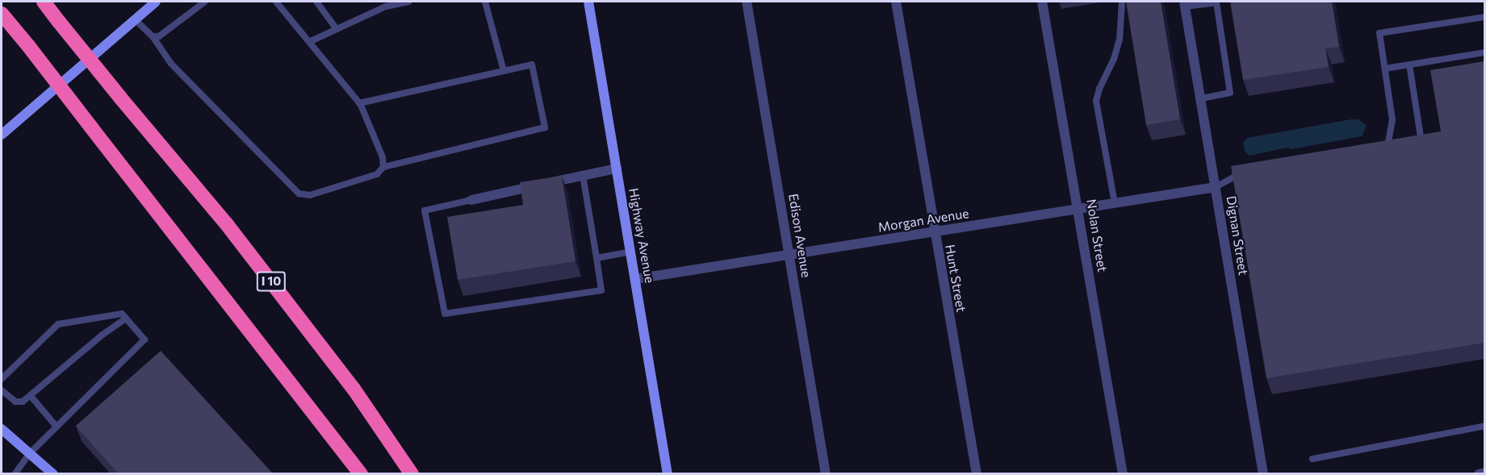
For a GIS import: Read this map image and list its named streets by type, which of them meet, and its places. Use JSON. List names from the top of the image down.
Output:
{
  "streets": {
    "highway": ["I 10"],
    "street": [
      "Morgan Avenue",
      "Highway Avenue",
      "Edison Avenue",
      "Nolan Street",
      "Dignan Street",
      "Hunt Street"
    ]
  },
  "crossings": [
    ["Morgan Avenue", "Highway Avenue"],
    ["Morgan Avenue", "Edison Avenue"],
    ["Morgan Avenue", "Nolan Street"],
    ["Morgan Avenue", "Dignan Street"],
    ["Morgan Avenue", "Hunt Street"]
  ]
}
